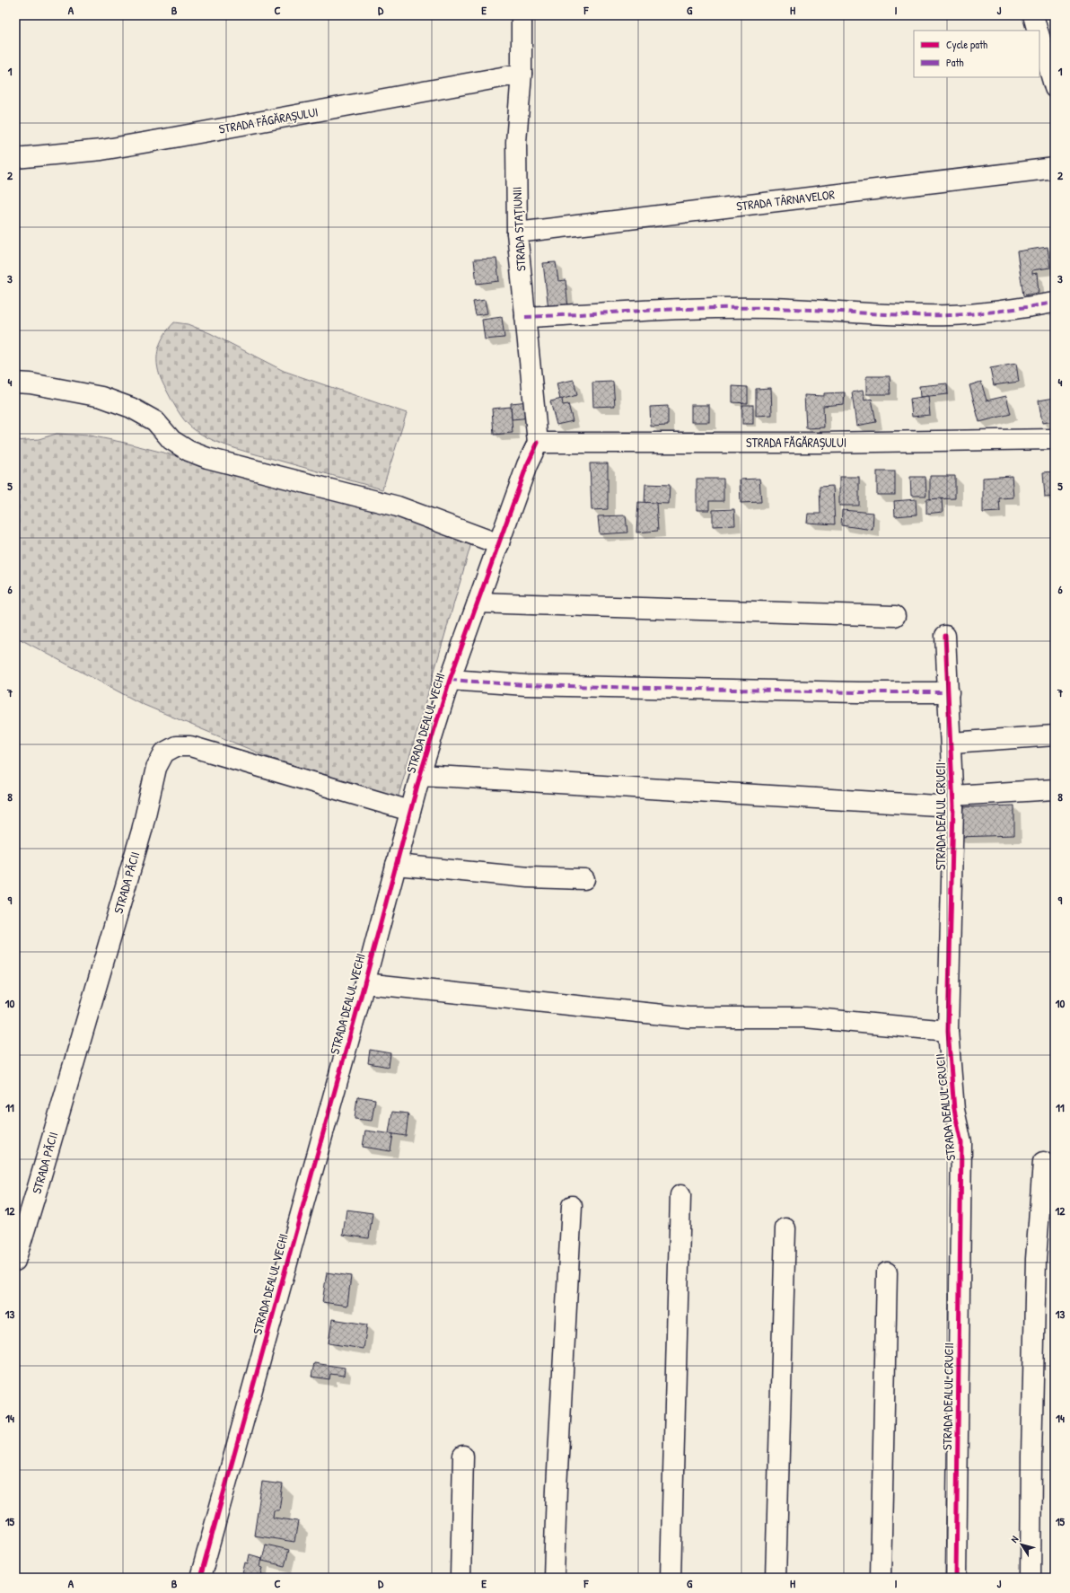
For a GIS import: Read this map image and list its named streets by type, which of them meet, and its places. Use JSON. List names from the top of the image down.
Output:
{
  "streets": {
    "street": [
      "STRADA FĂGĂRAȘULUI",
      "STRADA TÂRNAVELOR",
      "STRADA STAȚIUNII",
      "STRADA DEALUL VECHI",
      "STRADA DEALUL CRUCII",
      "STRADA PĂCII"
    ]
  },
  "crossings": [
    ["STRADA FĂGĂRAȘULUI", "STRADA STAȚIUNII"],
    ["STRADA FĂGĂRAȘULUI", "STRADA DEALUL VECHI"],
    ["STRADA TÂRNAVELOR", "STRADA STAȚIUNII"],
    ["STRADA STAȚIUNII", "STRADA DEALUL VECHI"],
    ["STRADA DEALUL VECHI", "STRADA PĂCII"]
  ],
  "legend": ["Cycle path", "Path"],
  "north": "top left",
  "grid": {
    "columns": [
      "A",
      "B",
      "C",
      "D",
      "E",
      "F",
      "G",
      "H",
      "I",
      "J"
    ],
    "rows": [
      "1",
      "2",
      "3",
      "4",
      "5",
      "6",
      "7",
      "8",
      "9",
      "10",
      "11",
      "12",
      "13",
      "14",
      "15"
    ]
  }
}
